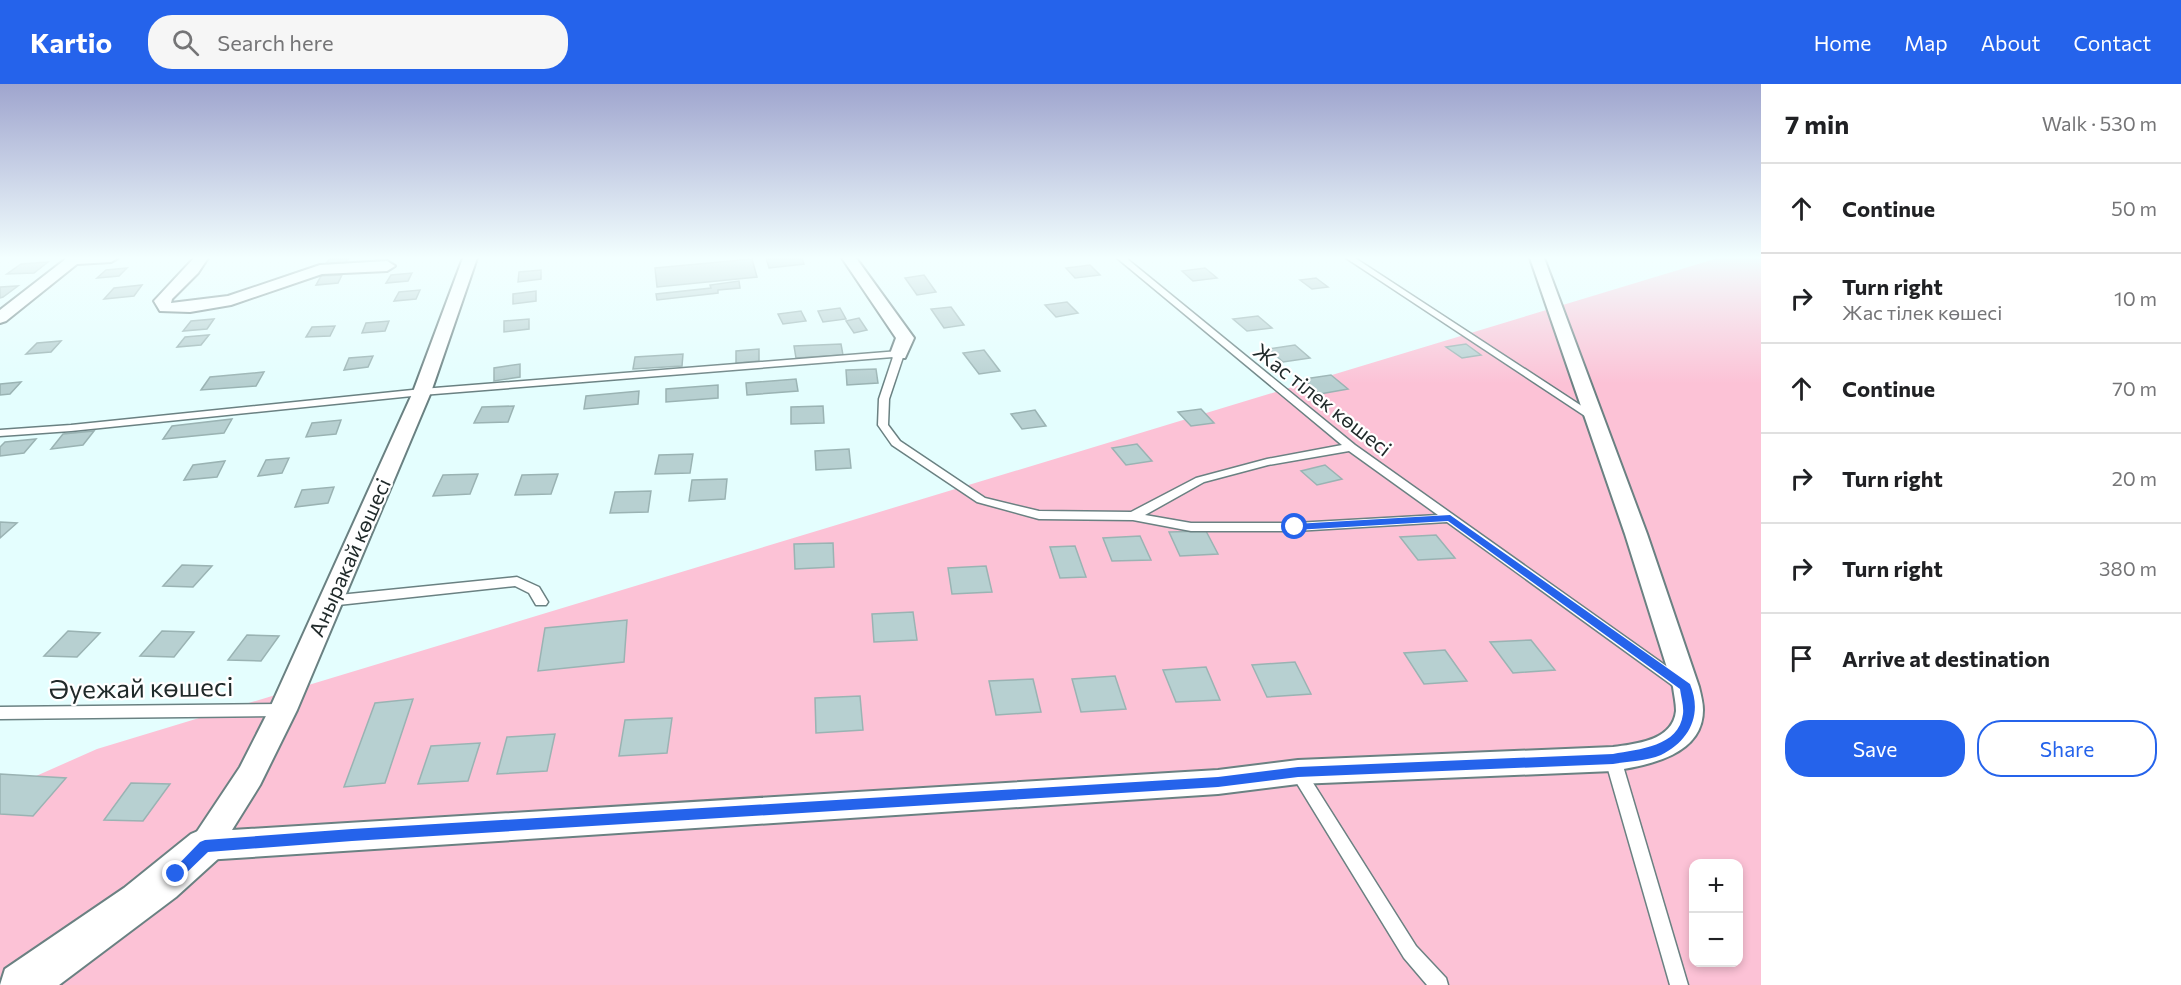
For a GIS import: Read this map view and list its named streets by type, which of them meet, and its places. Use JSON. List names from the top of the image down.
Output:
{
  "streets": {
    "street": ["Аныракай көшесі"],
    "lane": ["Жас тілек көшесі", "Әуежай көшесі"]
  },
  "crossings": [
    ["Аныракай көшесі", "Әуежай көшесі"]
  ],
  "page": {
    "header": "Kartio",
    "search": "Search here",
    "nav": [
      "Home",
      "Map",
      "About",
      "Contact"
    ],
    "heading": ["7 min", "Walk · 530 m"],
    "list": [
      ["Continue", "50 m"],
      ["Turn right", "Жас тілек көшесі", "10 m"],
      ["Continue", "70 m"],
      ["Turn right", "20 m"],
      ["Turn right", "380 m"],
      "Arrive at destination"
    ],
    "buttons": ["Save", "Share"],
    "map_buttons": ["+", "−"]
  }
}
